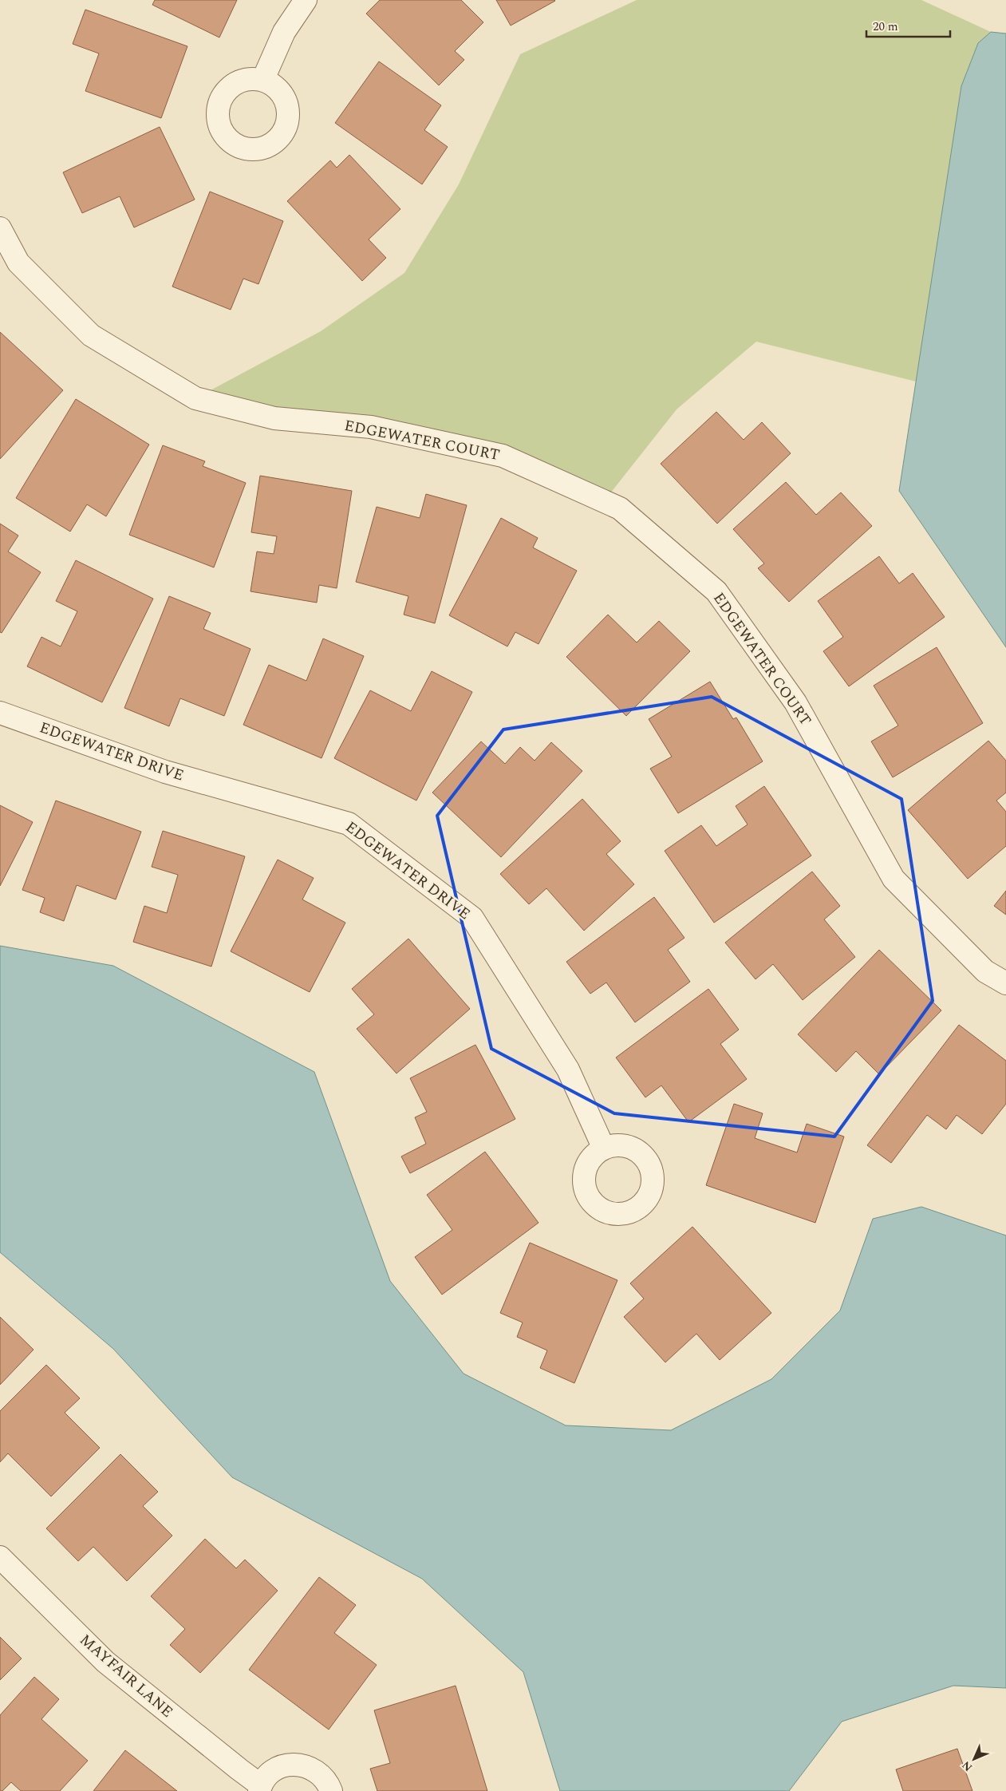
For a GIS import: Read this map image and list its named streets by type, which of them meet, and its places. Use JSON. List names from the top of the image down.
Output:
{
  "streets": {
    "street": ["EDGEWATER COURT", "EDGEWATER DRIVE", "MAYFAIR LANE"]
  },
  "scale_bar": "20 m",
  "north": "bottom left"
}
